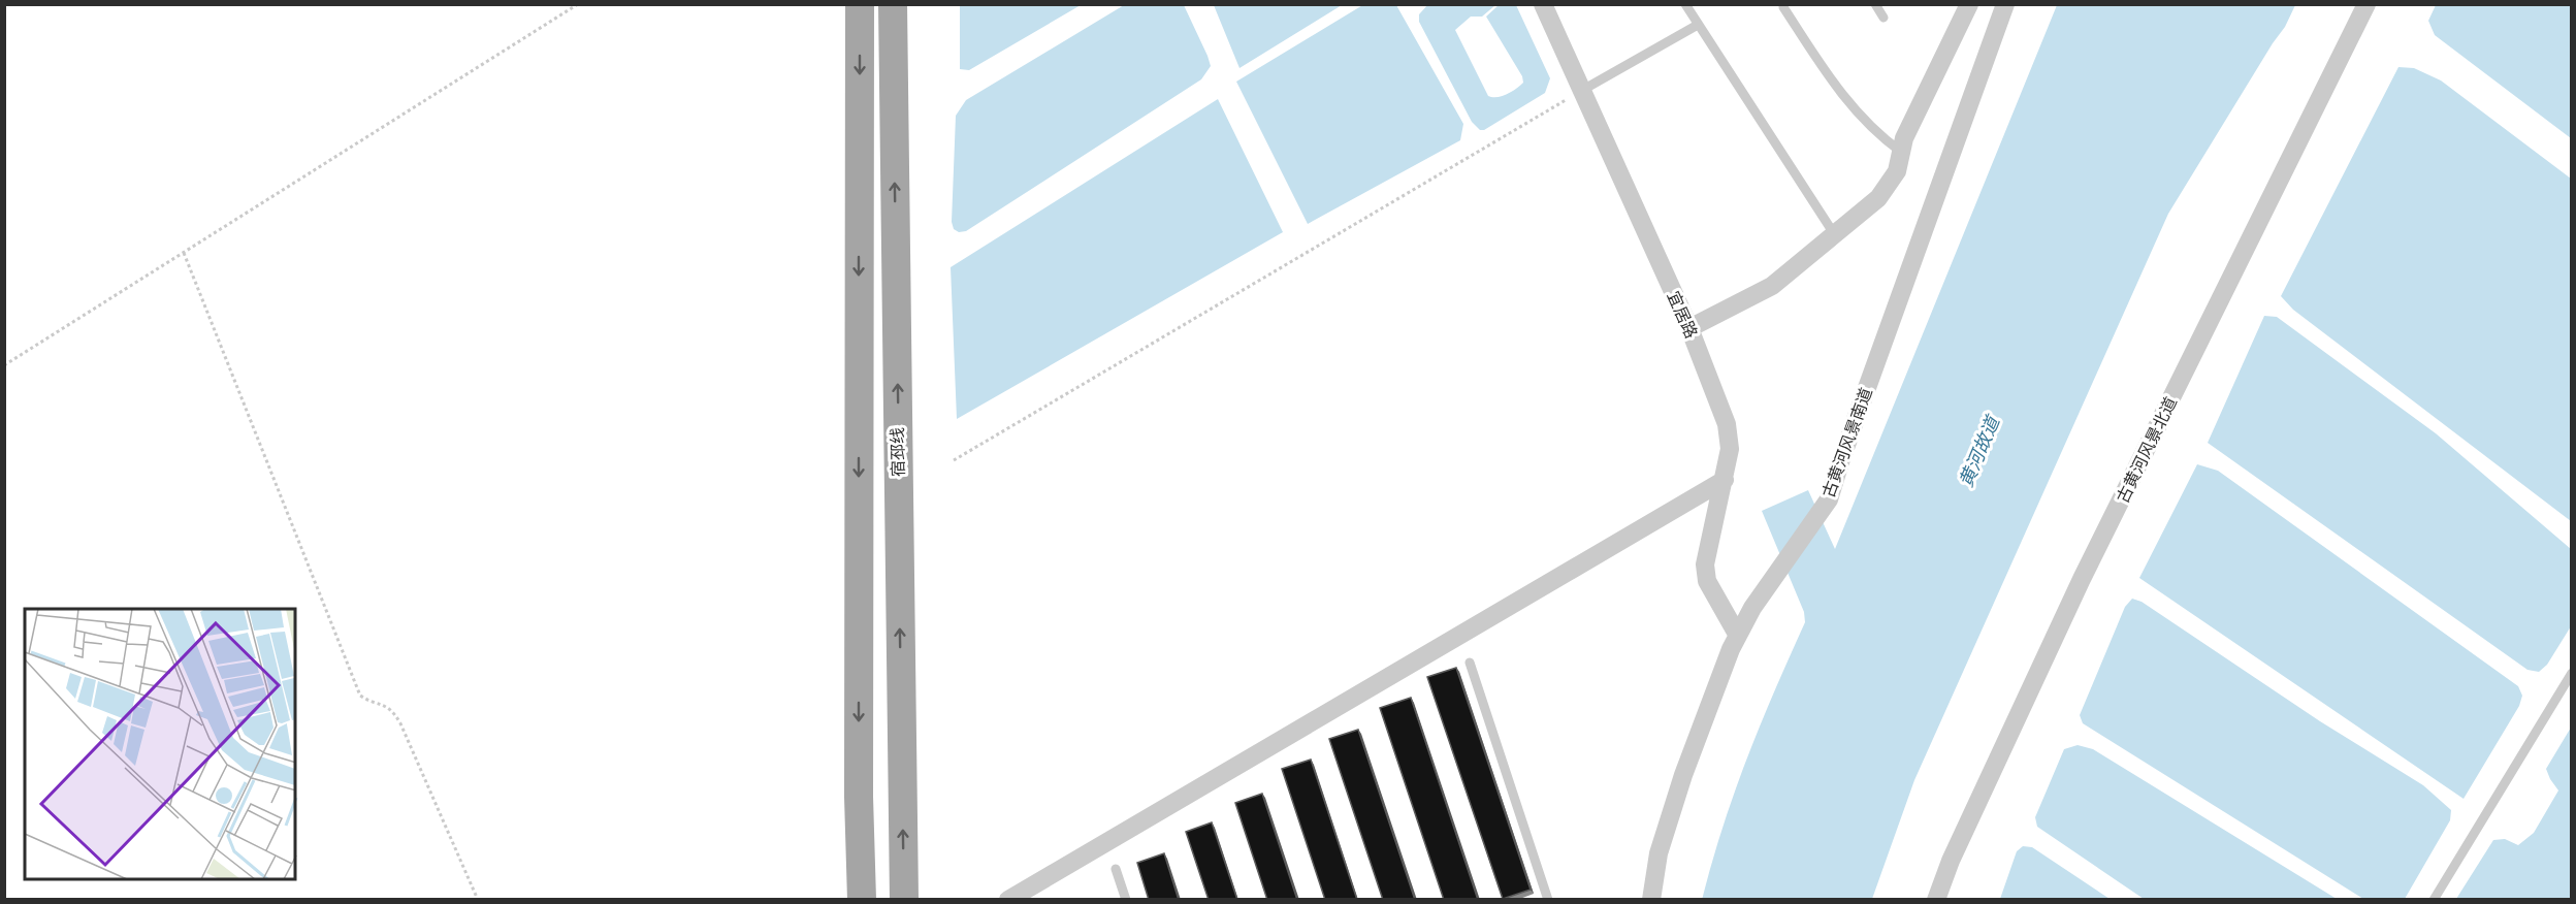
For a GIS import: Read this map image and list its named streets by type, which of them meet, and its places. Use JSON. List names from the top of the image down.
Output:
{
  "streets": {
    "main road": ["宿邳线"],
    "street": ["宜居路", "古黄河风景南道", "古黄河风景北道"]
  },
  "crossings": [
    ["宜居路", "古黄河风景南道"]
  ],
  "water": ["黄河故道"]
}
